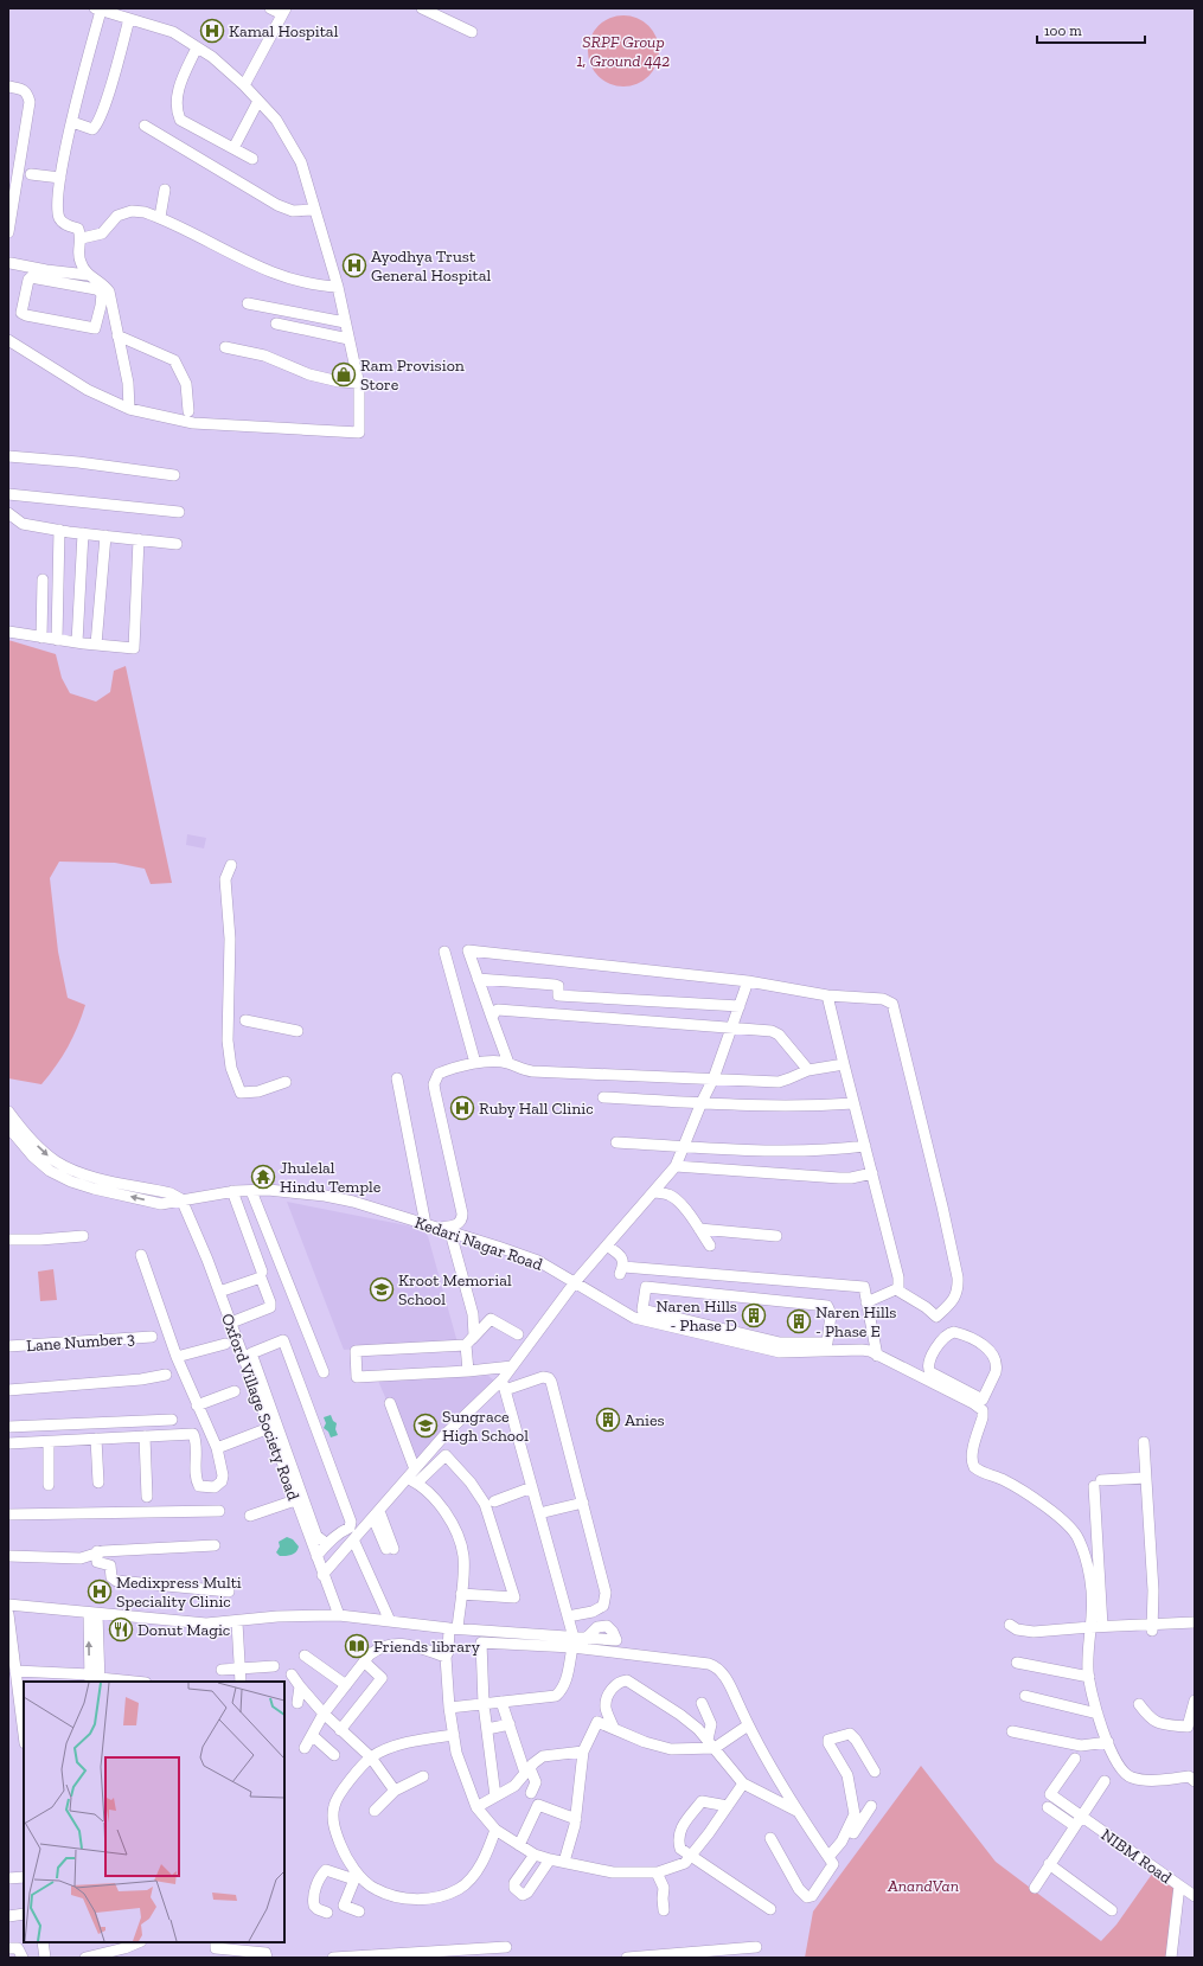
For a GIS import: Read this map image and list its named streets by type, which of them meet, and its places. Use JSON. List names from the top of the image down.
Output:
{
  "streets": {
    "street": [
      "Kedari Nagar Road",
      "Lane Number 3",
      "Oxford Village Society Road",
      "NIBM Road"
    ]
  },
  "crossings": [
    ["Kedari Nagar Road", "Oxford Village Society Road"]
  ],
  "parks": ["SRPF Group 1, Ground 442", "AnandVan"],
  "places": {
    "hospital": [
      "Kamal Hospital",
      "Ayodhya Trust General Hospital",
      "Ruby Hall Clinic",
      "Medixpress Multi Speciality Clinic"
    ],
    "shop": ["Ram Provision Store"],
    "temple": ["Jhulelal Hindu Temple"],
    "school or university": ["Kroot Memorial School", "Sungrace High School"],
    "building": ["Naren Hills - Phase D", "Naren Hills - Phase E", "Anies"],
    "restaurant": ["Donut Magic"],
    "library": ["Friends library"]
  },
  "scale_bar": "100 m"
}
